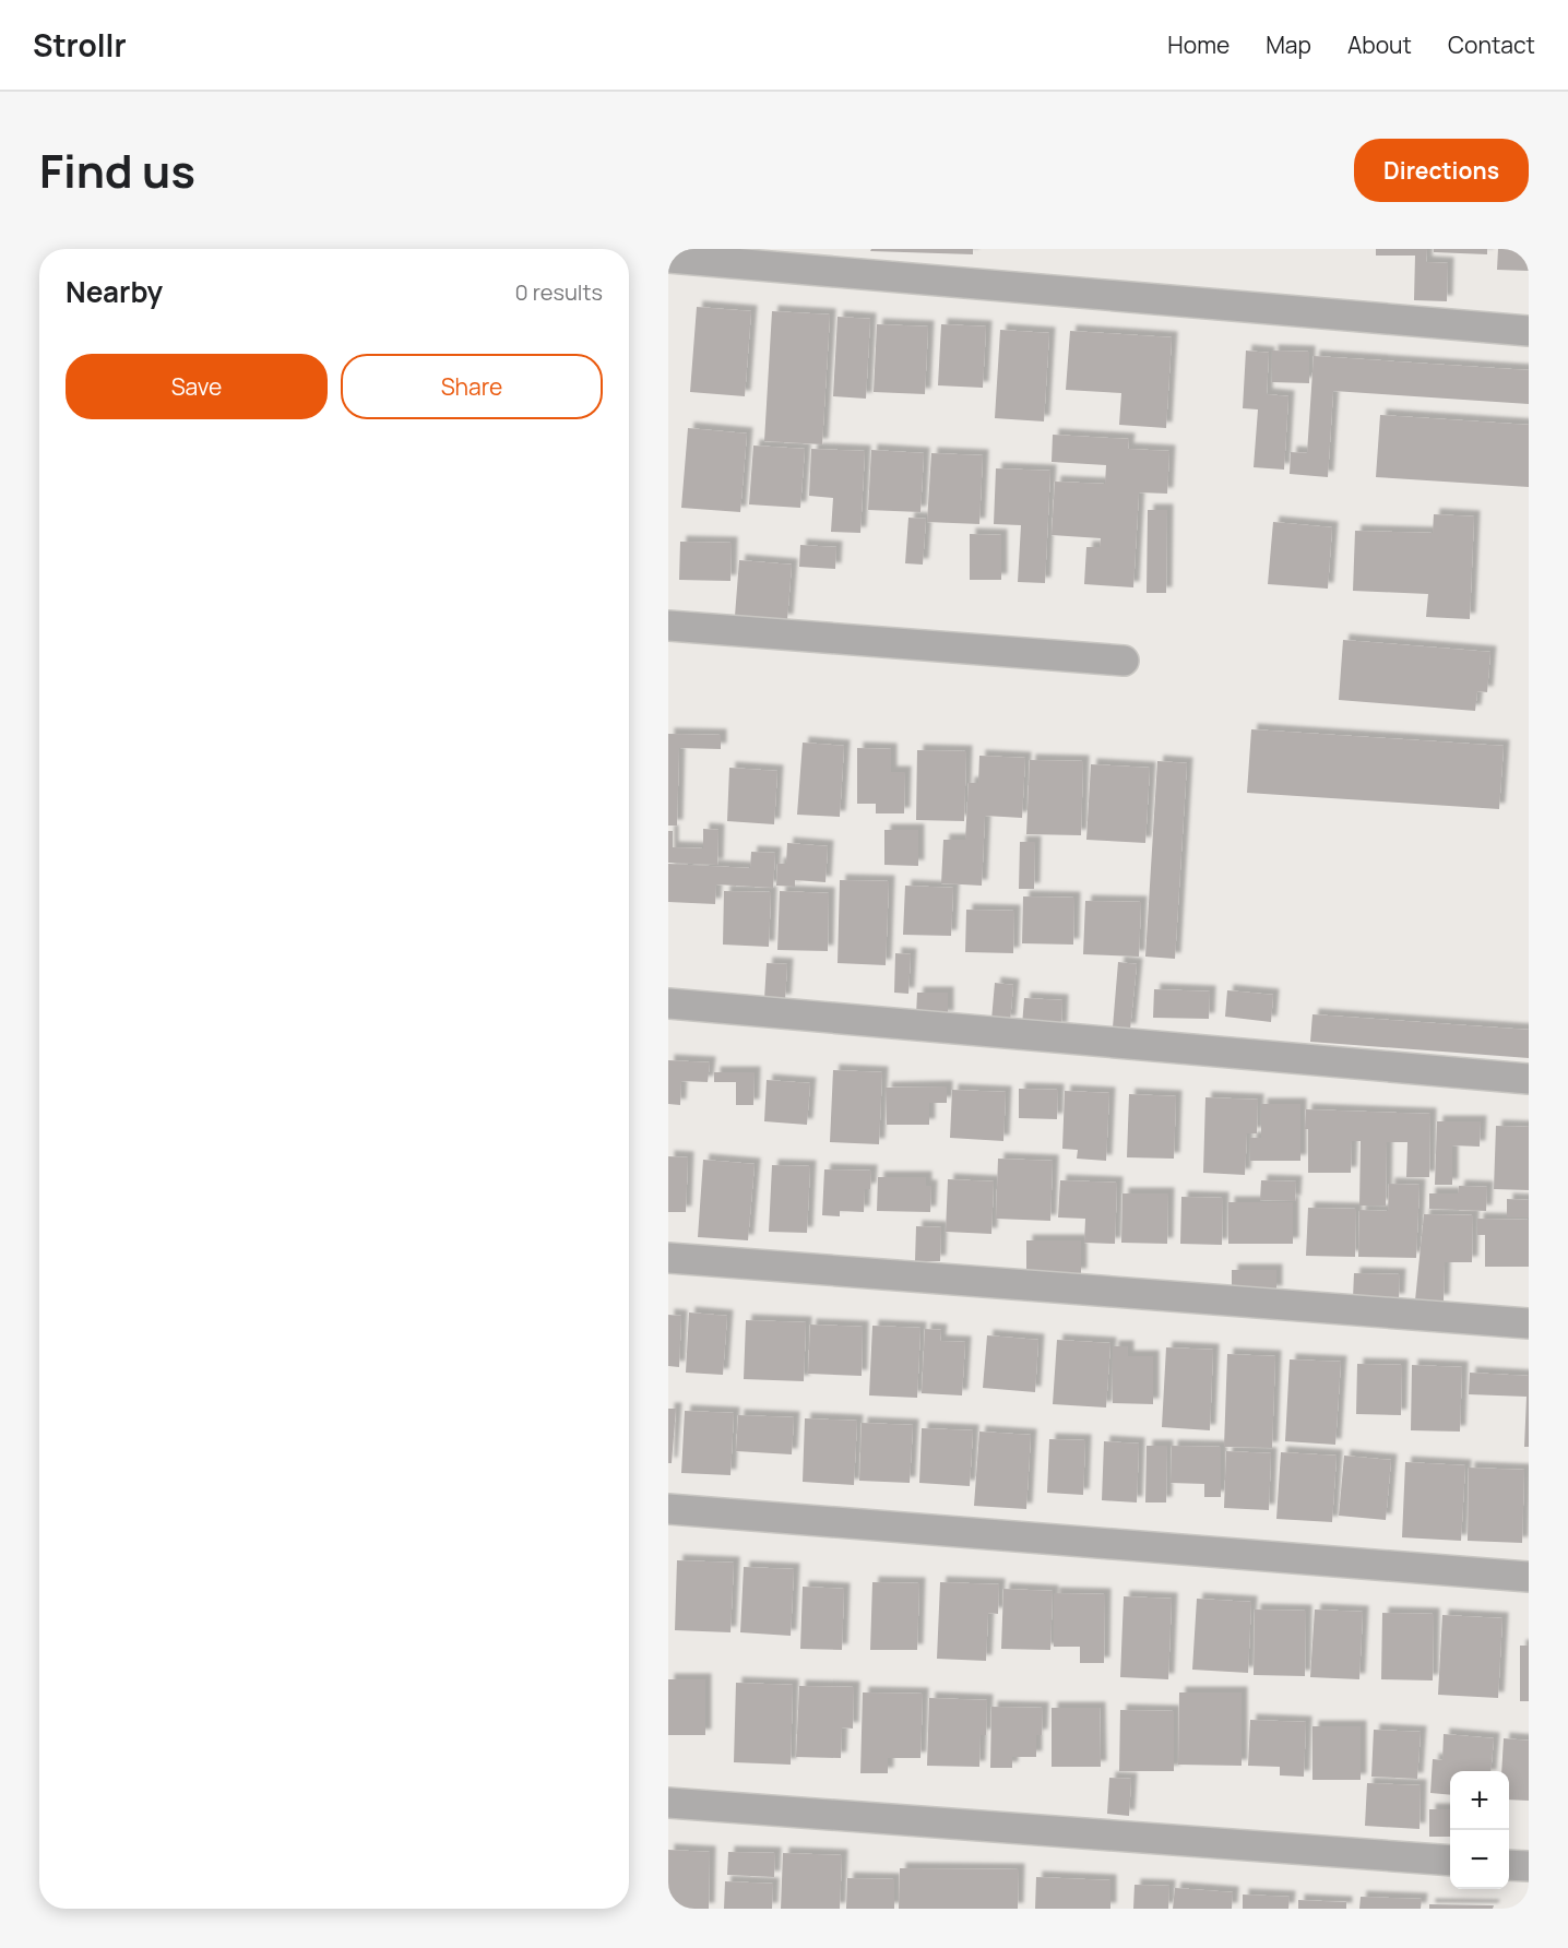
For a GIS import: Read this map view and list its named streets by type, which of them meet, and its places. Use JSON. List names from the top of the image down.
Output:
{
  "page": {
    "header": "Strollr",
    "nav": [
      "Home",
      "Map",
      "About",
      "Contact"
    ],
    "title": "Find us",
    "buttons": [
      "Directions",
      ["Save", "Share"]
    ],
    "heading": ["Nearby", "0 results"],
    "map_buttons": ["+", "−"]
  }
}
